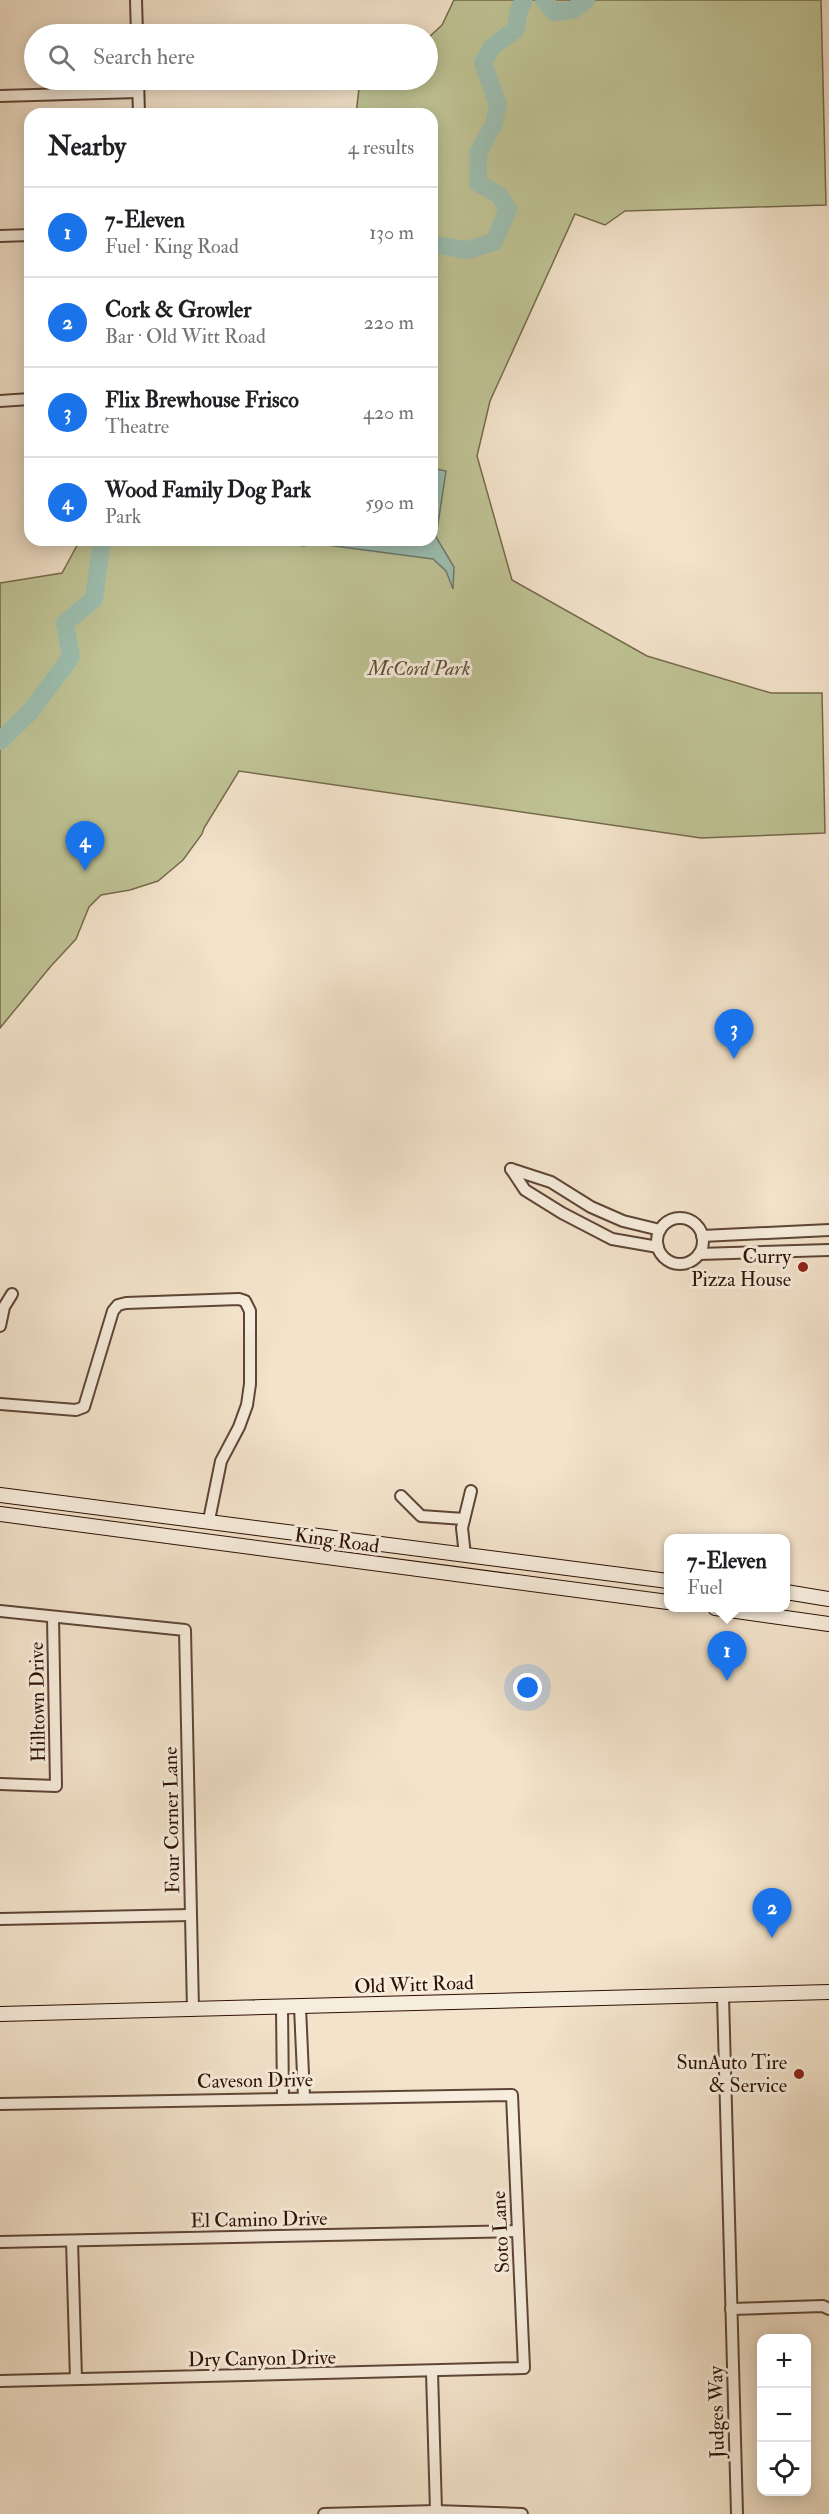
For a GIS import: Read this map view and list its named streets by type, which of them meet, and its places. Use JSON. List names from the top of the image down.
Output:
{
  "streets": {
    "street": [
      "King Road",
      "Hilltown Drive",
      "Four Corner Lane",
      "Old Witt Road",
      "Caveson Drive",
      "El Camino Drive",
      "Soto Lane",
      "Dry Canyon Drive",
      "Judges Way"
    ]
  },
  "crossings": [
    ["Hilltown Drive", "Four Corner Lane"],
    ["Four Corner Lane", "Old Witt Road"],
    ["Old Witt Road", "Judges Way"],
    ["Caveson Drive", "Soto Lane"],
    ["El Camino Drive", "Soto Lane"],
    ["Soto Lane", "Dry Canyon Drive"]
  ],
  "parks": ["McCord Park"],
  "places": ["Curry Pizza House", "SunAuto Tire & Service"],
  "page": {
    "search": "Search here",
    "heading": ["Nearby", "4 results"],
    "list": [
      {
        "mark": "1",
        "name": "7-Eleven",
        "note": "Fuel · King Road",
        "value": "130 m"
      },
      {
        "mark": "2",
        "name": "Cork & Growler",
        "note": "Bar · Old Witt Road",
        "value": "220 m"
      },
      {
        "mark": "3",
        "name": "Flix Brewhouse Frisco",
        "note": "Theatre",
        "value": "420 m"
      },
      {
        "mark": "4",
        "name": "Wood Family Dog Park",
        "note": "Park",
        "value": "590 m"
      }
    ],
    "pins": [
      "4",
      "3",
      "1",
      "2"
    ],
    "popup": ["7-Eleven", "Fuel"],
    "map_buttons": ["+", "−"]
  }
}
